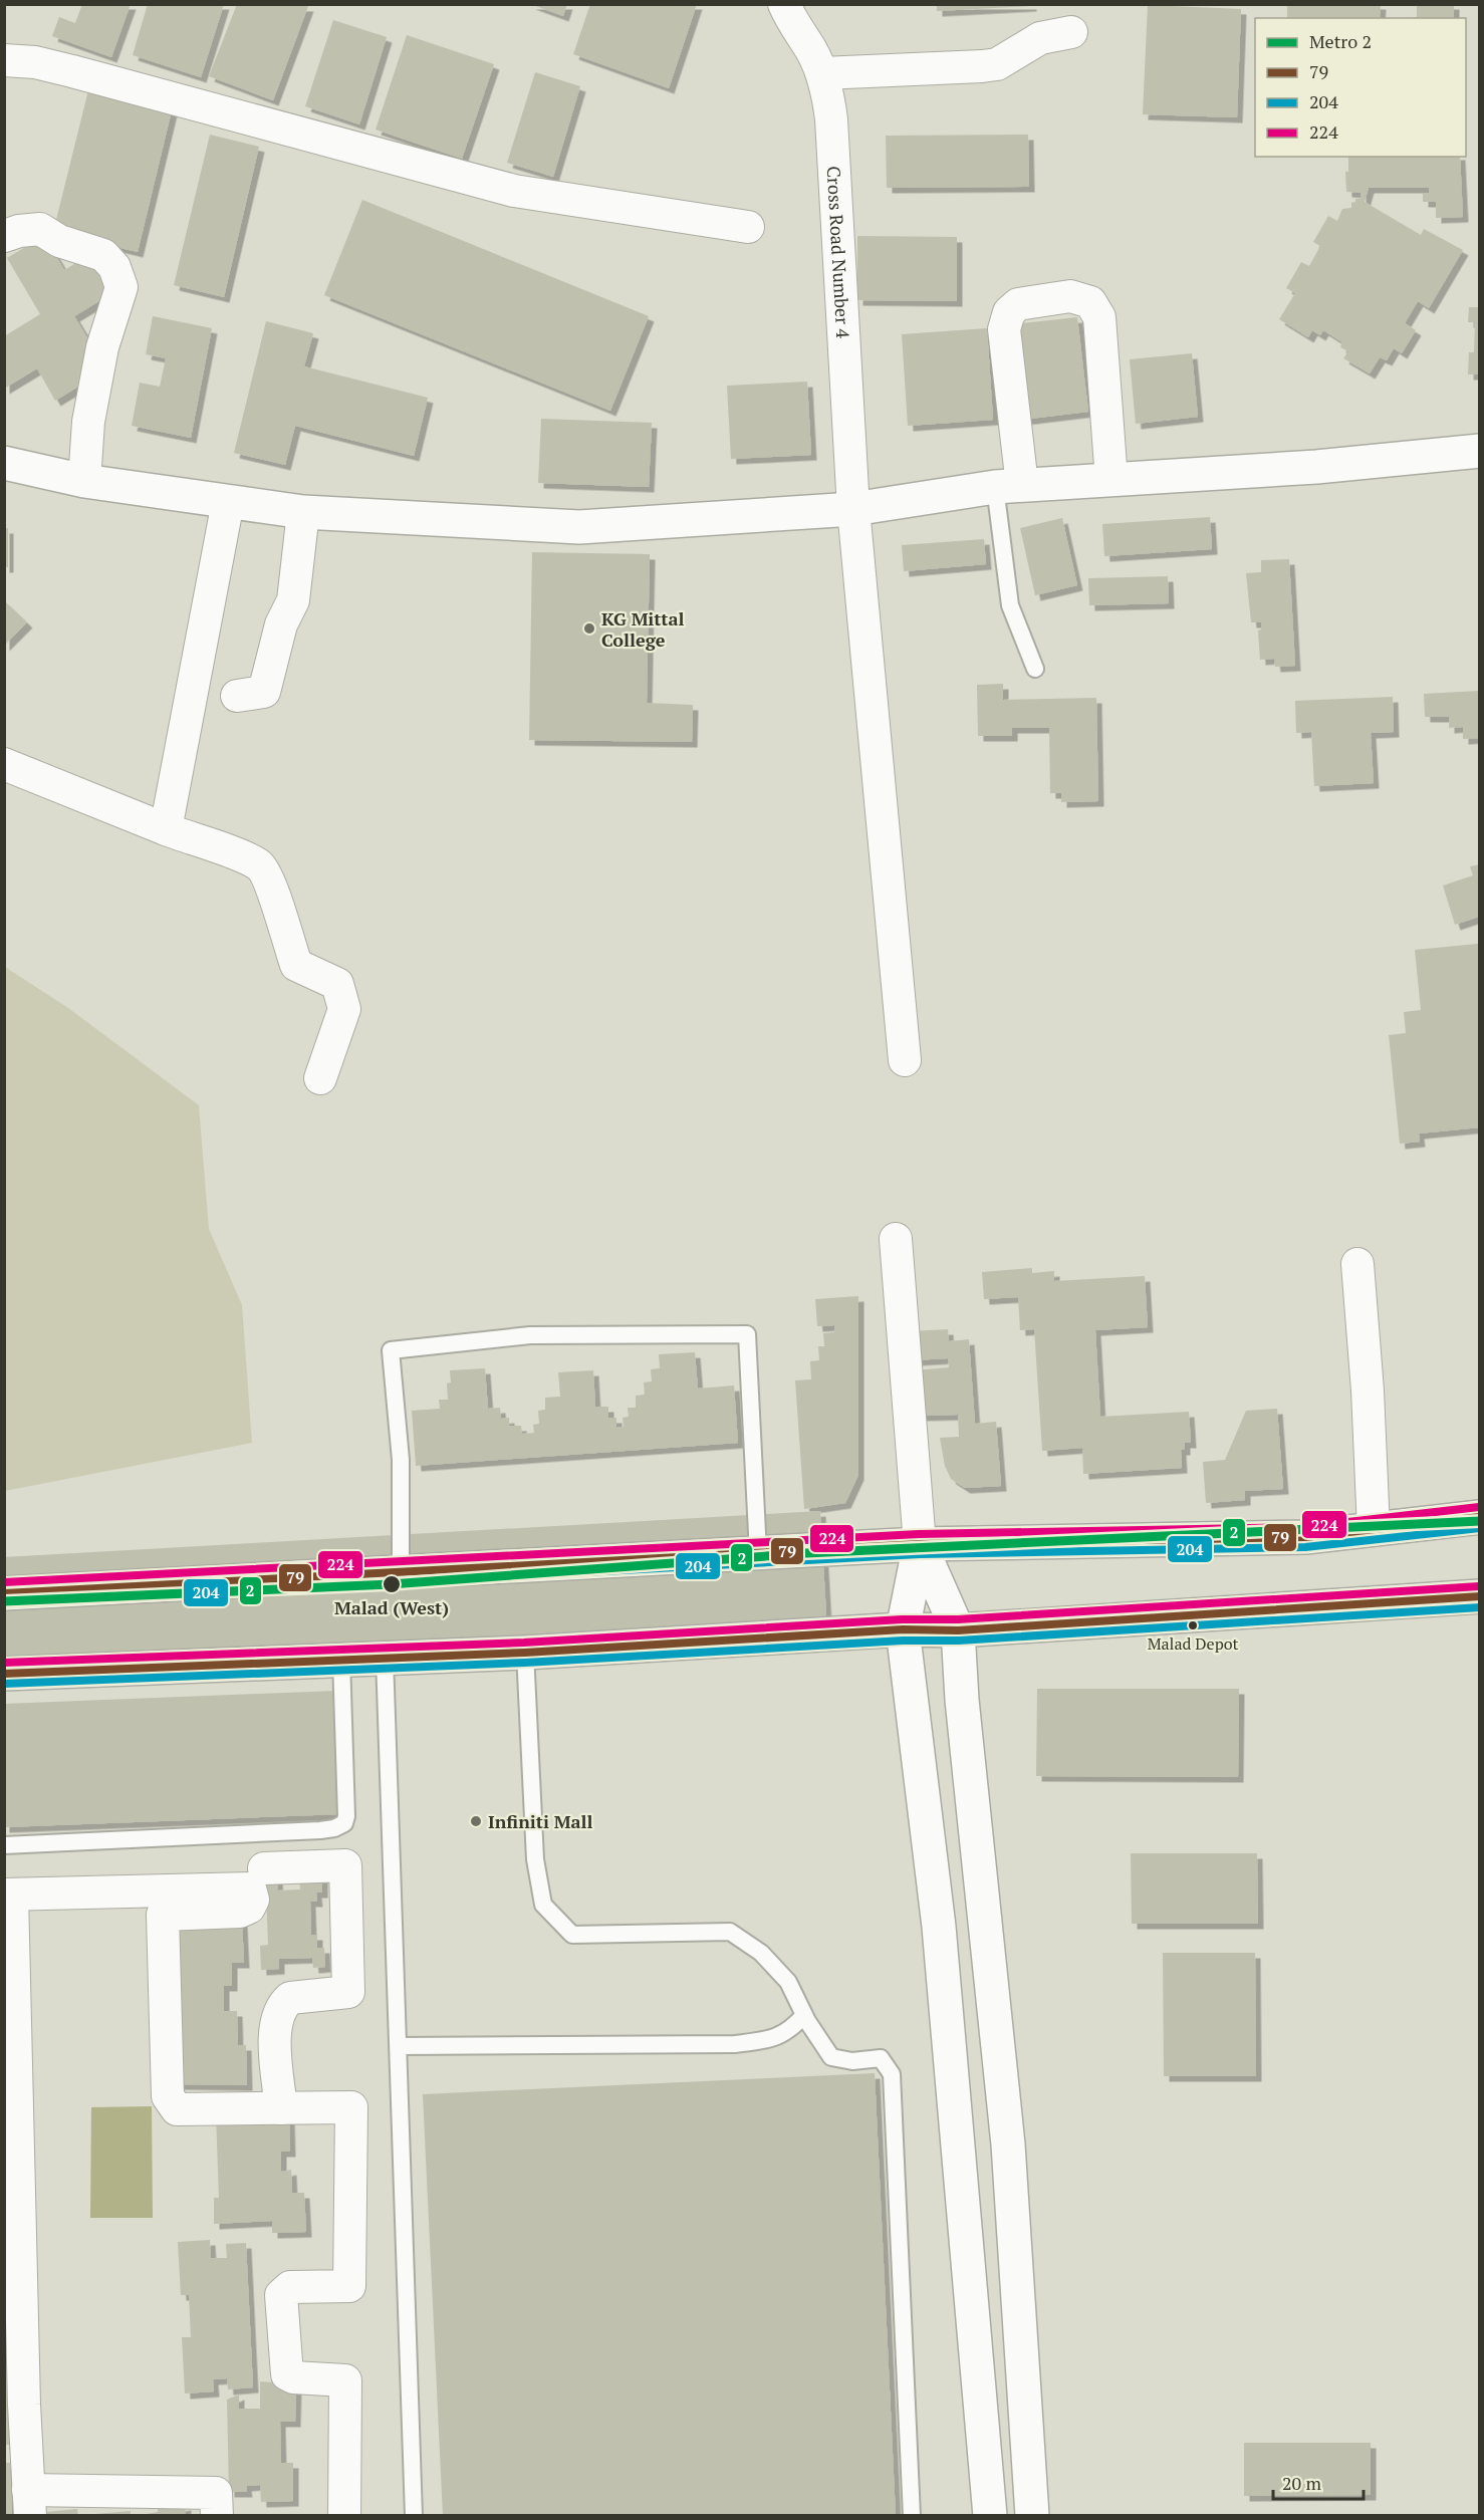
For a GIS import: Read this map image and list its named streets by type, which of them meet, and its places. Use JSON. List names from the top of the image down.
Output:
{
  "streets": {
    "street": ["Cross Road Number 4"]
  },
  "places": [
    "KG Mittal College",
    "Malad (West)",
    "Malad Depot",
    "Infiniti Mall"
  ],
  "lines": [
    "transit line 224",
    "transit line 79",
    "metro line 2",
    "transit line 204"
  ],
  "legend": [
    "Metro 2",
    "79",
    "204",
    "224"
  ],
  "scale_bar": "20 m"
}
